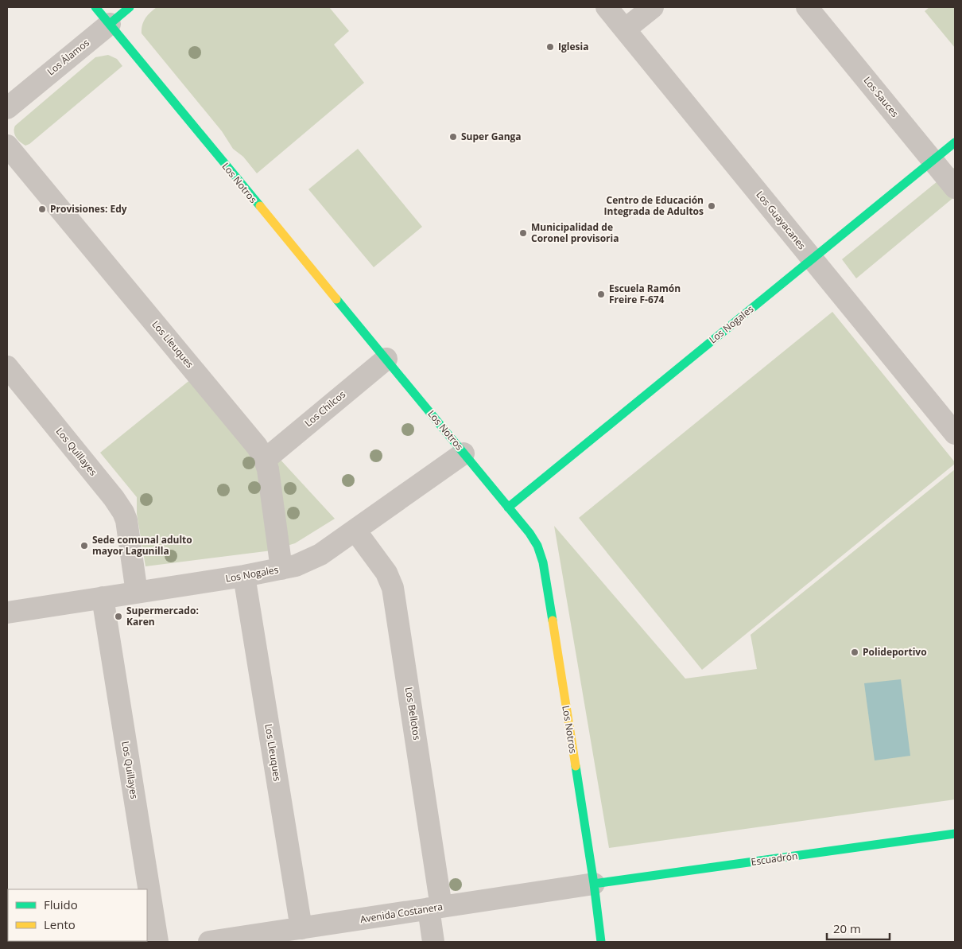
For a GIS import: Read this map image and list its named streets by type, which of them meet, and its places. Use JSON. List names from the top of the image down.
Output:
{
  "streets": {
    "street": [
      "Los Álamos",
      "Los Sauces",
      "Los Notros",
      "Los Guayacanes",
      "Los Nogales",
      "Los Lleuques",
      "Los Chilcos",
      "Los Quillayes",
      "Los Bellotos",
      "Escuadrón",
      "Avenida Costanera"
    ]
  },
  "crossings": [
    ["Los Álamos", "Los Notros"],
    ["Los Sauces", "Los Nogales"],
    ["Los Notros", "Los Nogales"],
    ["Los Notros", "Los Chilcos"],
    ["Los Notros", "Escuadrón"],
    ["Los Notros", "Avenida Costanera"],
    ["Los Guayacanes", "Los Nogales"],
    ["Los Nogales", "Los Lleuques"],
    ["Los Nogales", "Los Quillayes"],
    ["Los Nogales", "Los Bellotos"],
    ["Los Lleuques", "Los Chilcos"],
    ["Los Lleuques", "Avenida Costanera"],
    ["Los Bellotos", "Avenida Costanera"],
    ["Escuadrón", "Avenida Costanera"]
  ],
  "places": [
    "Iglesia",
    "Super Ganga",
    "Centro de Educación Integrada de Adultos",
    "Provisiones: Edy",
    "Municipalidad de Coronel provisoria",
    "Escuela Ramón Freire F-674",
    "Sede comunal adulto mayor Lagunilla",
    "Supermercado: Karen",
    "Polideportivo"
  ],
  "legend": ["Fluido", "Lento"],
  "scale_bar": "20 m"
}
